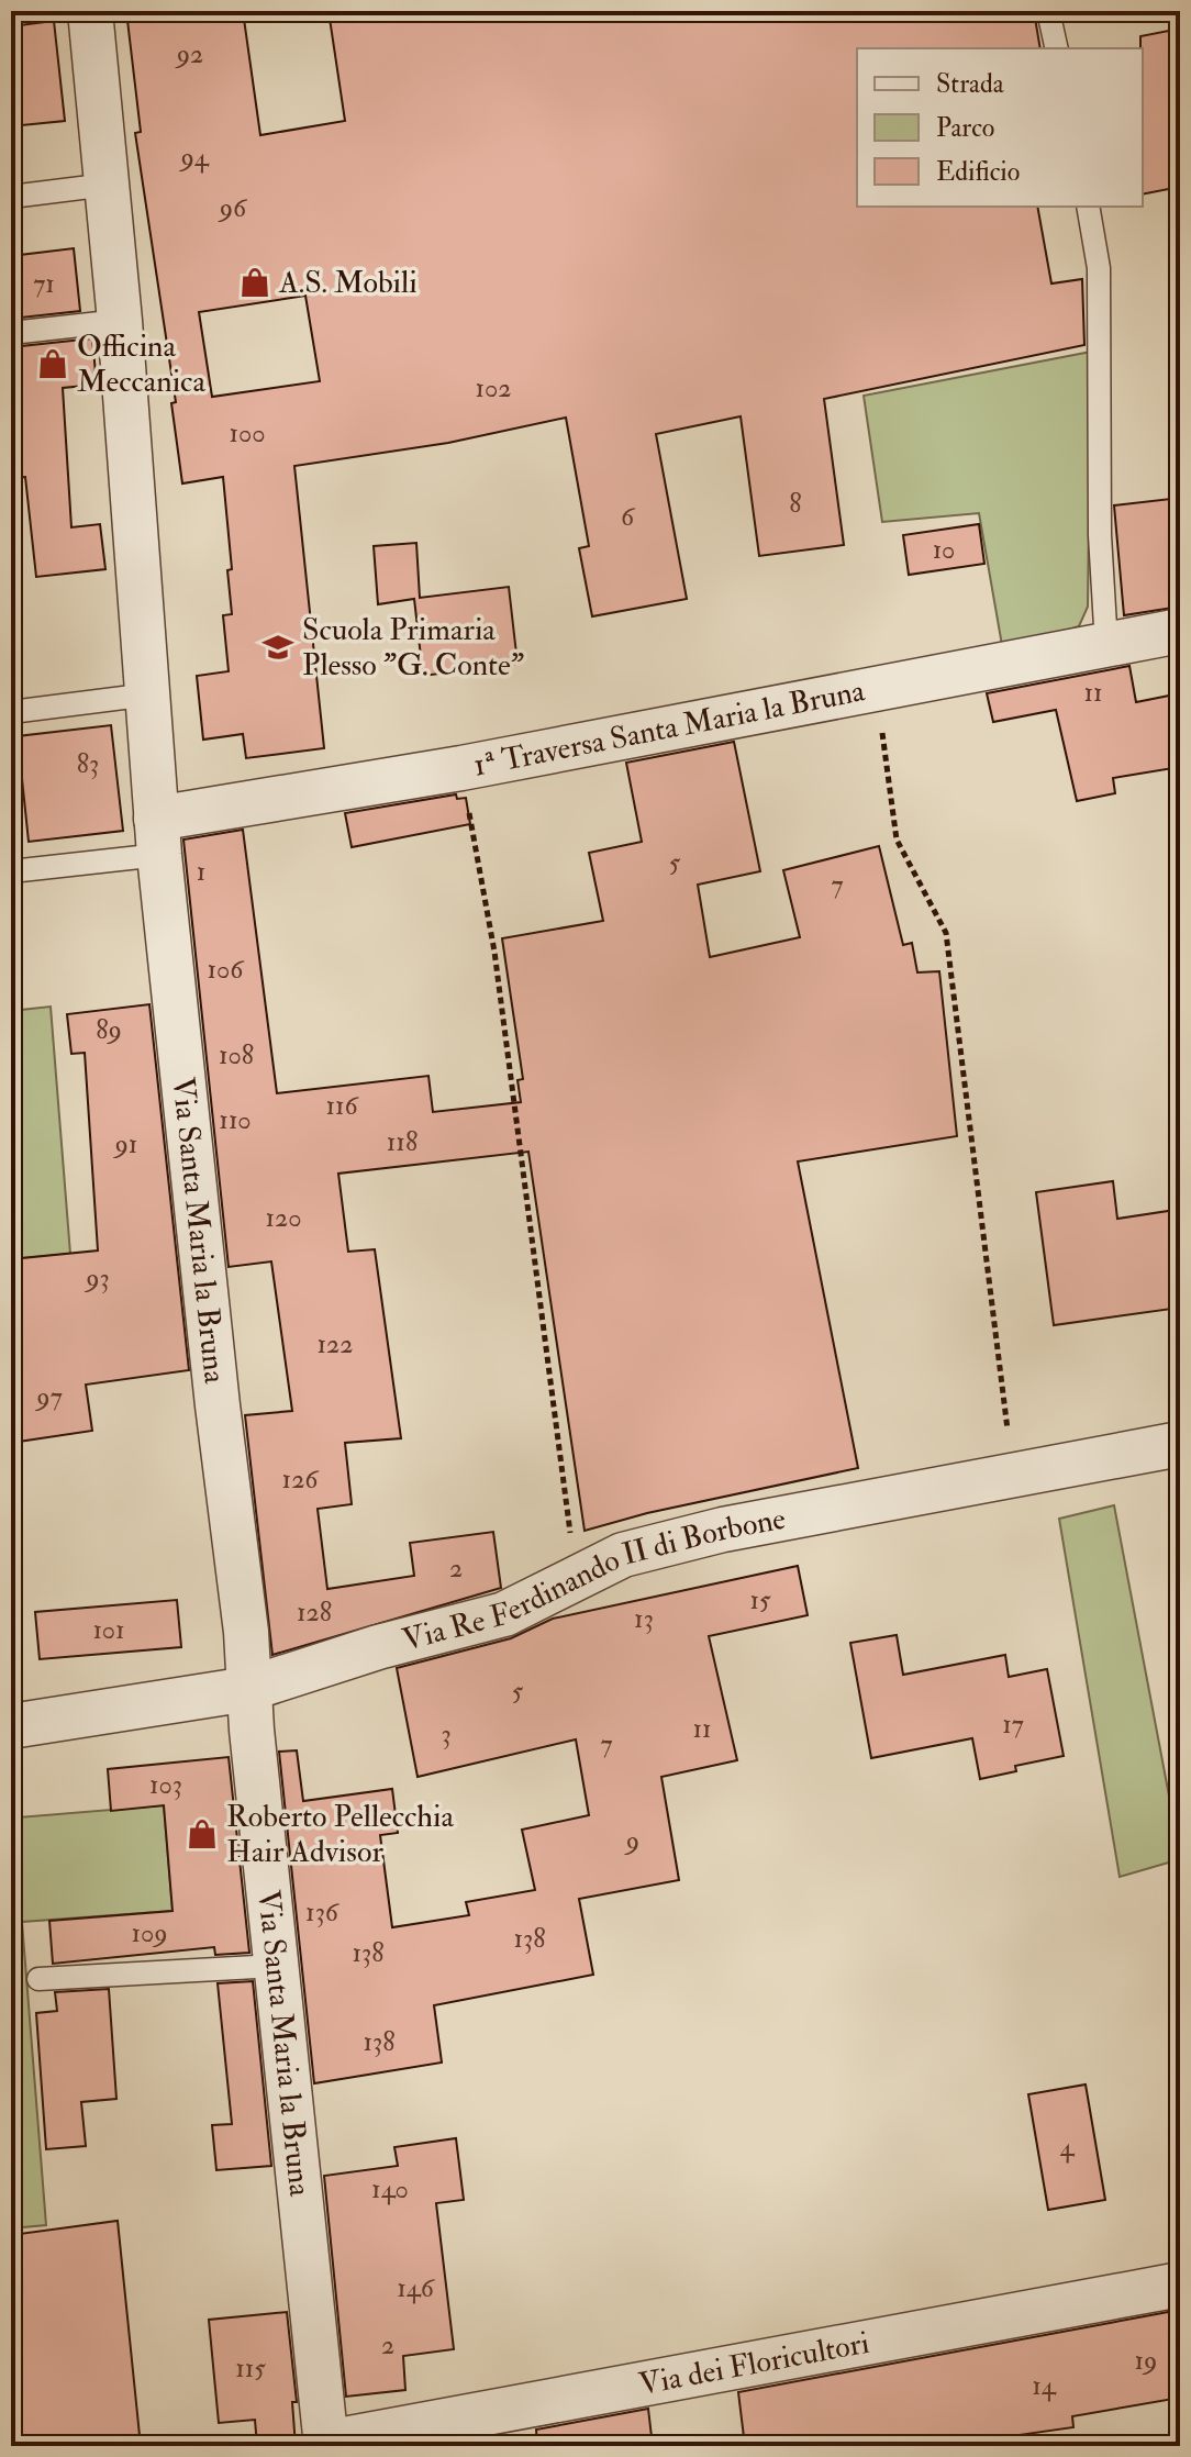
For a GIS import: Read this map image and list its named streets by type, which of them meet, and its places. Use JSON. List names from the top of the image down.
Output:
{
  "streets": {
    "street": [
      "1ª Traversa Santa Maria la Bruna",
      "Via Santa Maria la Bruna",
      "Via Re Ferdinando II di Borbone",
      "Via dei Floricultori"
    ]
  },
  "crossings": [
    ["1ª Traversa Santa Maria la Bruna", "Via Santa Maria la Bruna"],
    ["Via Santa Maria la Bruna", "Via Re Ferdinando II di Borbone"],
    ["Via Santa Maria la Bruna", "Via dei Floricultori"]
  ],
  "places": {
    "shop": ["A.S. Mobili", "Officina Meccanica", "Roberto Pellecchia Hair Advisor"],
    "school or university": ["Scuola Primaria Plesso \"G. Conte\""]
  },
  "house_numbers": [
    "92",
    "94",
    "96",
    "71",
    "102",
    "100",
    "8",
    "6",
    "10",
    "11",
    "83",
    "5",
    "1",
    "7",
    "106",
    "89",
    "108",
    "116",
    "110",
    "118",
    "91",
    "120",
    "93",
    "122",
    "97",
    "126",
    "2",
    "15",
    "128",
    "13",
    "101",
    "5",
    "17",
    "11",
    "3",
    "7",
    "103",
    "9",
    "136",
    "109",
    "138",
    "138",
    "138",
    "4",
    "140",
    "146",
    "2",
    "19",
    "115",
    "14"
  ],
  "legend": ["Strada", "Parco", "Edificio"]
}
